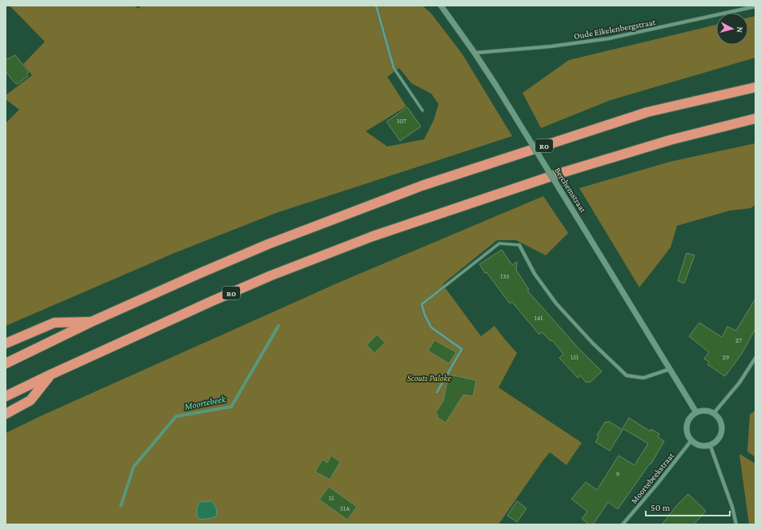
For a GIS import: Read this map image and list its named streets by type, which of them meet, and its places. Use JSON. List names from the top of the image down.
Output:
{
  "streets": {
    "highway": ["R0"],
    "street": ["Oude Eikelenbergstraat", "Berchemstraat", "Moortebeekstraat"]
  },
  "crossings": [
    ["Oude Eikelenbergstraat", "Berchemstraat"],
    ["Berchemstraat", "Moortebeekstraat"]
  ],
  "water": ["Moortebeek"],
  "parks": ["Scouts Paloke"],
  "house_numbers": [
    "107",
    "135",
    "141",
    "27",
    "151",
    "29",
    "9",
    "51",
    "51A"
  ],
  "scale_bar": "50 m",
  "north": "right"
}
